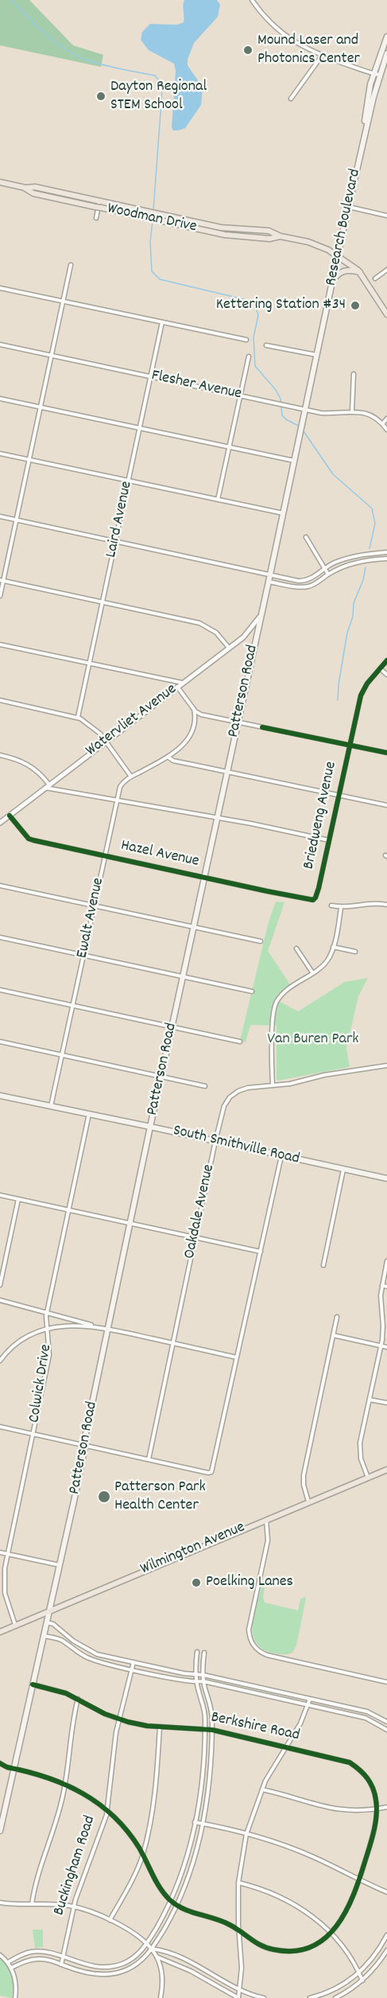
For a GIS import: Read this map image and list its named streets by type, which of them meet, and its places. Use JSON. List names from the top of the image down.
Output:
{
  "streets": {
    "main road": [
      "Woodman Drive",
      "Research Boulevard",
      "Patterson Road",
      "South Smithville Road",
      "Wilmington Avenue"
    ],
    "street": [
      "Flesher Avenue",
      "Laird Avenue",
      "Watervliet Avenue",
      "Briedweng Avenue",
      "Hazel Avenue",
      "Ewalt Avenue",
      "Oakdale Avenue",
      "Colwick Drive",
      "Berkshire Road",
      "Buckingham Road"
    ]
  },
  "crossings": [
    ["Woodman Drive", "Research Boulevard"],
    ["Research Boulevard", "Patterson Road"],
    ["Flesher Avenue", "Laird Avenue"],
    ["Flesher Avenue", "Patterson Road"],
    ["Patterson Road", "Watervliet Avenue"],
    ["Patterson Road", "Hazel Avenue"],
    ["Patterson Road", "South Smithville Road"],
    ["Patterson Road", "Wilmington Avenue"],
    ["Patterson Road", "Berkshire Road"],
    ["Watervliet Avenue", "Hazel Avenue"],
    ["Briedweng Avenue", "Hazel Avenue"],
    ["Hazel Avenue", "Ewalt Avenue"],
    ["Ewalt Avenue", "South Smithville Road"],
    ["South Smithville Road", "Oakdale Avenue"],
    ["South Smithville Road", "Colwick Drive"],
    ["Colwick Drive", "Wilmington Avenue"],
    ["Berkshire Road", "Buckingham Road"]
  ],
  "parks": ["Van Buren Park"],
  "places": [
    "Mound Laser and Photonics Center",
    "Dayton Regional STEM School",
    "Kettering Station #34",
    "Patterson Park Health Center",
    "Poelking Lanes"
  ]
}
